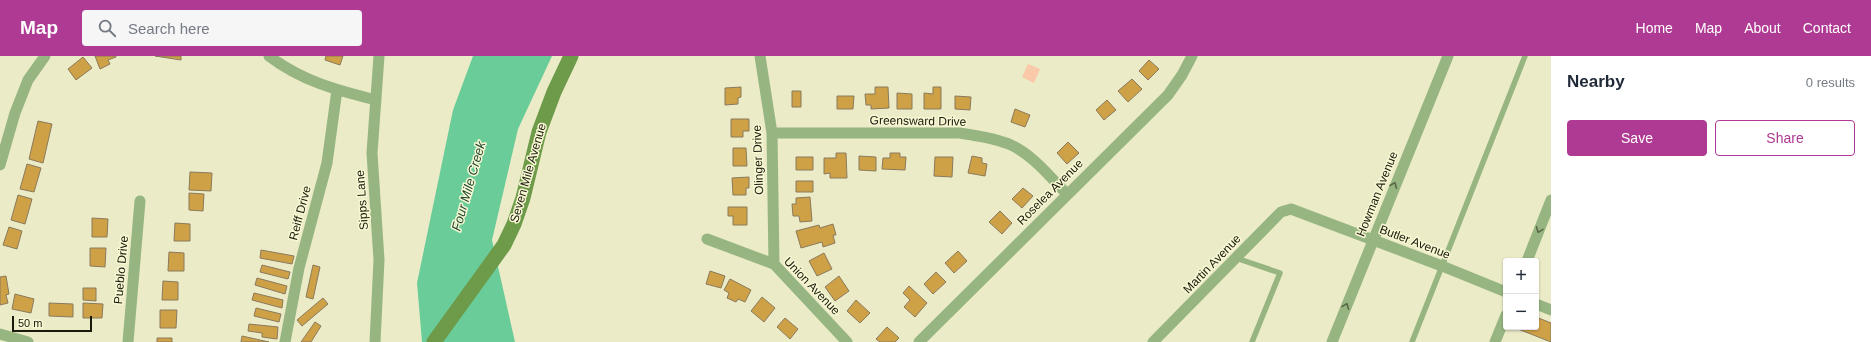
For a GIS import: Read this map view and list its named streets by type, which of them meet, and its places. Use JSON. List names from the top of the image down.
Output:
{
  "streets": {
    "main road": ["Seven Mile Avenue"],
    "street": [
      "Greensward Drive",
      "Olinger Drive",
      "Roselea Avenue",
      "Howman Avenue",
      "Sipps Lane",
      "Reiff Drive",
      "Butler Avenue",
      "Martin Avenue",
      "Pueblo Drive",
      "Union Avenue"
    ]
  },
  "crossings": [
    ["Greensward Drive", "Olinger Drive"],
    ["Greensward Drive", "Roselea Avenue"],
    ["Olinger Drive", "Union Avenue"],
    ["Howman Avenue", "Butler Avenue"],
    ["Butler Avenue", "Martin Avenue"]
  ],
  "one_way": ["Howman Avenue"],
  "water": ["Four Mile Creek"],
  "scale_bar": "50 m",
  "page": {
    "header": "Map",
    "search": "Search here",
    "nav": [
      "Home",
      "Map",
      "About",
      "Contact"
    ],
    "heading": ["Nearby", "0 results"],
    "buttons": ["Save", "Share"],
    "map_buttons": ["+", "−"],
    "scale": "50 m"
  }
}
